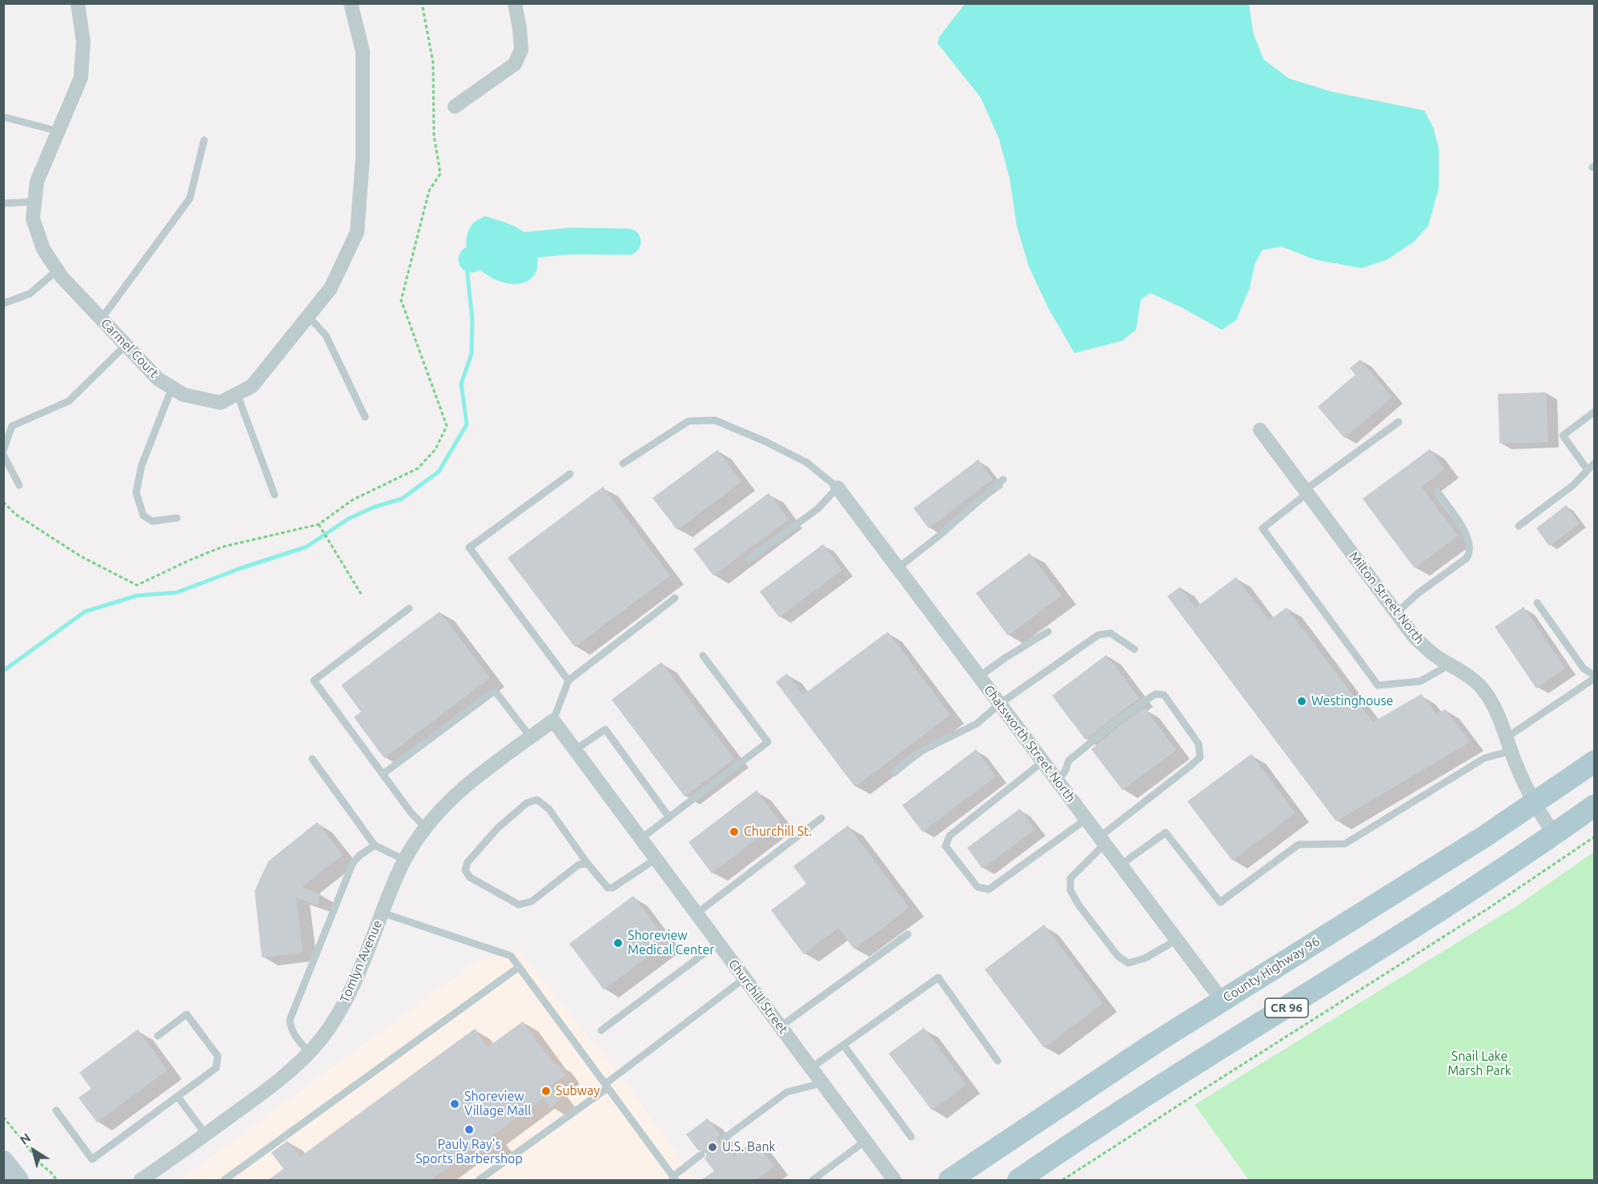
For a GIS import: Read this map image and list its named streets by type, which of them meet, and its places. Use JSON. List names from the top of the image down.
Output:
{
  "streets": {
    "main road": ["County Highway 96", "CR 96"],
    "street": [
      "Carmel Court",
      "Milton Street North",
      "Chatsworth Street North",
      "Tomlyn Avenue",
      "Churchill Street"
    ]
  },
  "crossings": [
    ["Milton Street North", "County Highway 96"],
    ["Milton Street North", "CR 96"],
    ["Chatsworth Street North", "County Highway 96"],
    ["Tomlyn Avenue", "Churchill Street"]
  ],
  "parks": ["Snail Lake Marsh Park"],
  "places": [
    "Westinghouse",
    "Churchill St.",
    "Shoreview Medical Center",
    "Subway",
    "Shoreview Village Mall",
    "Pauly Ray's Sports Barbershop",
    "U.S. Bank"
  ],
  "north": "top left"
}
